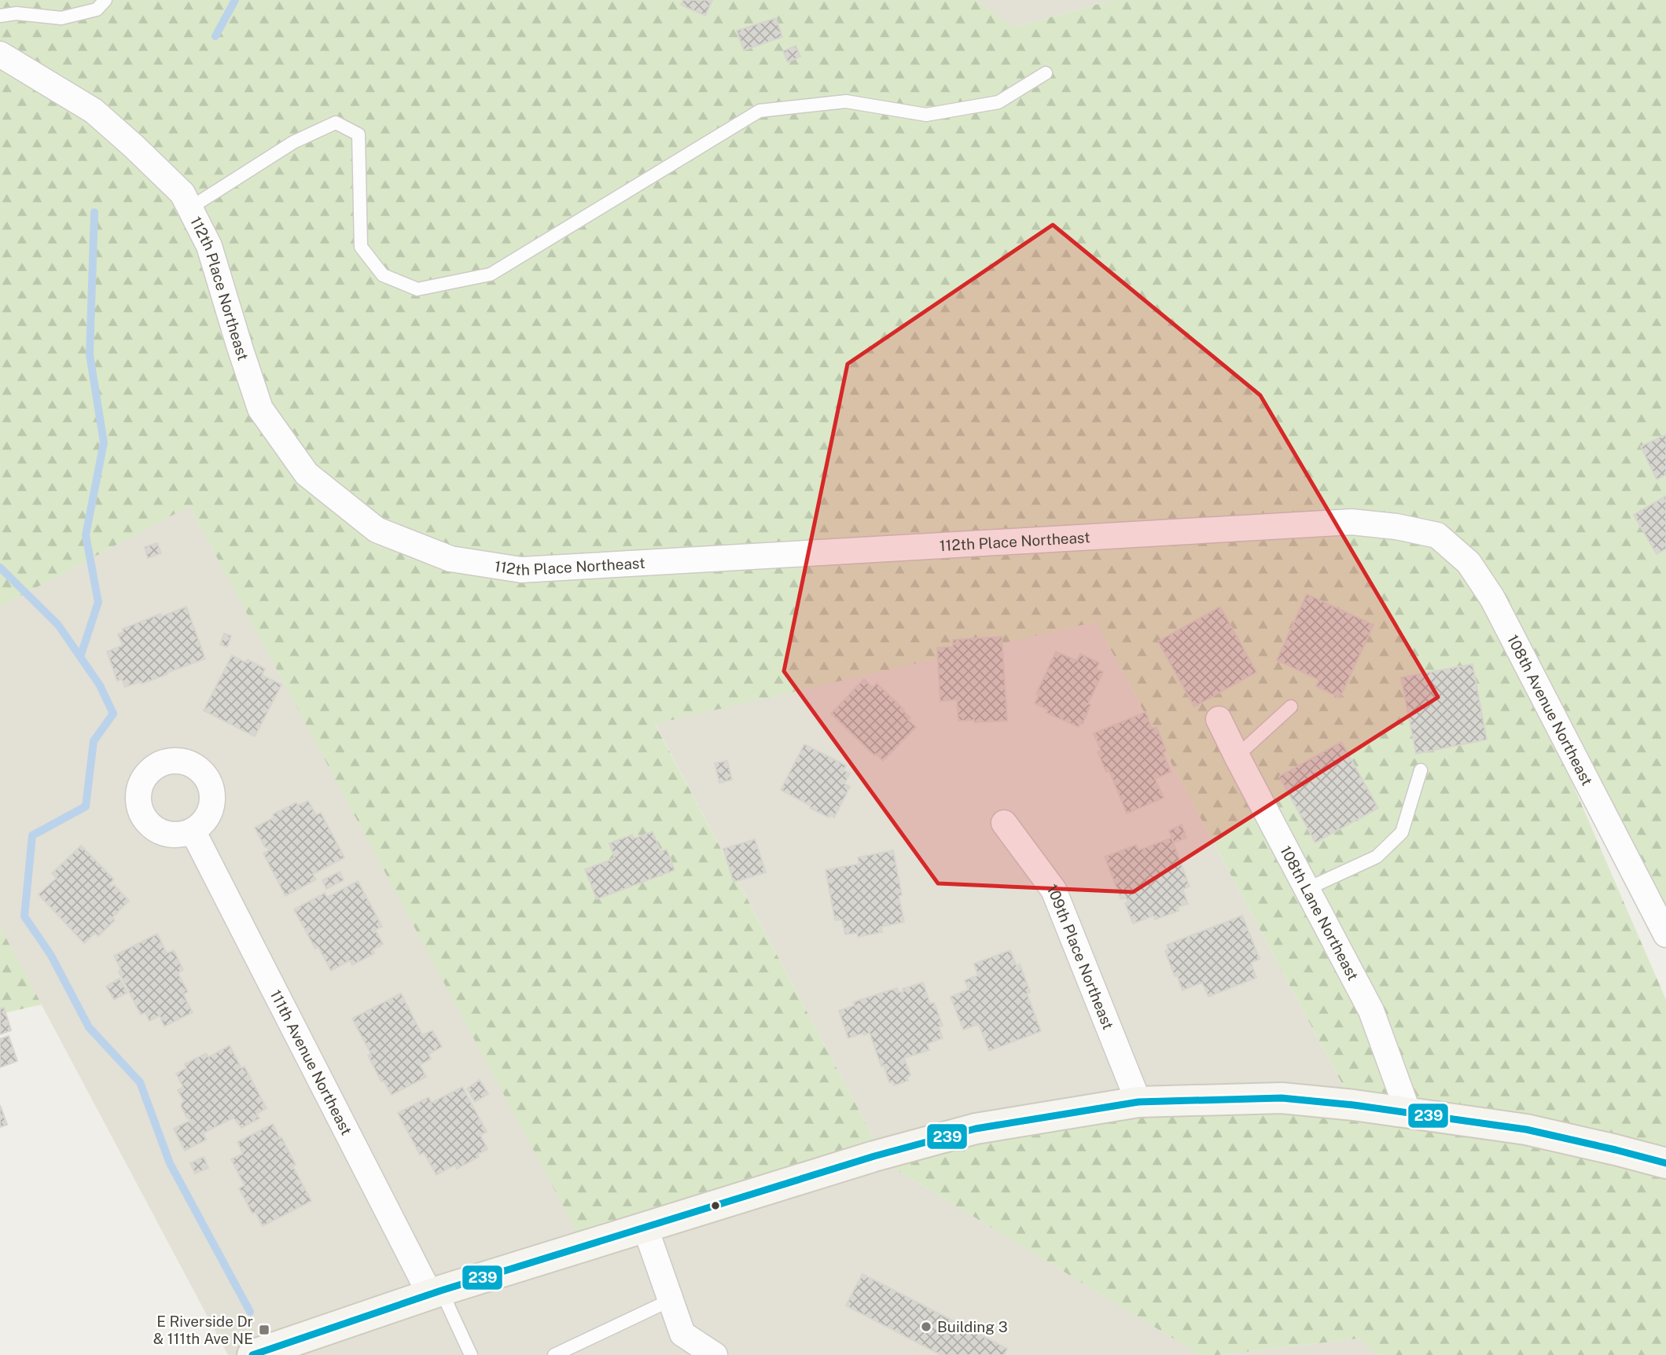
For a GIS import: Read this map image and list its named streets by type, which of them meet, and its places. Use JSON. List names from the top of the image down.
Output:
{
  "streets": {
    "street": [
      "112th Place Northeast",
      "108th Avenue Northeast",
      "108th Lane Northeast",
      "109th Place Northeast",
      "111th Avenue Northeast"
    ]
  },
  "crossings": [
    ["112th Place Northeast", "108th Avenue Northeast"]
  ],
  "places": {
    "other": ["Building 3"],
    "transit": ["E Riverside Dr & 111th Ave NE"]
  },
  "lines": ["transit line 239"]
}
